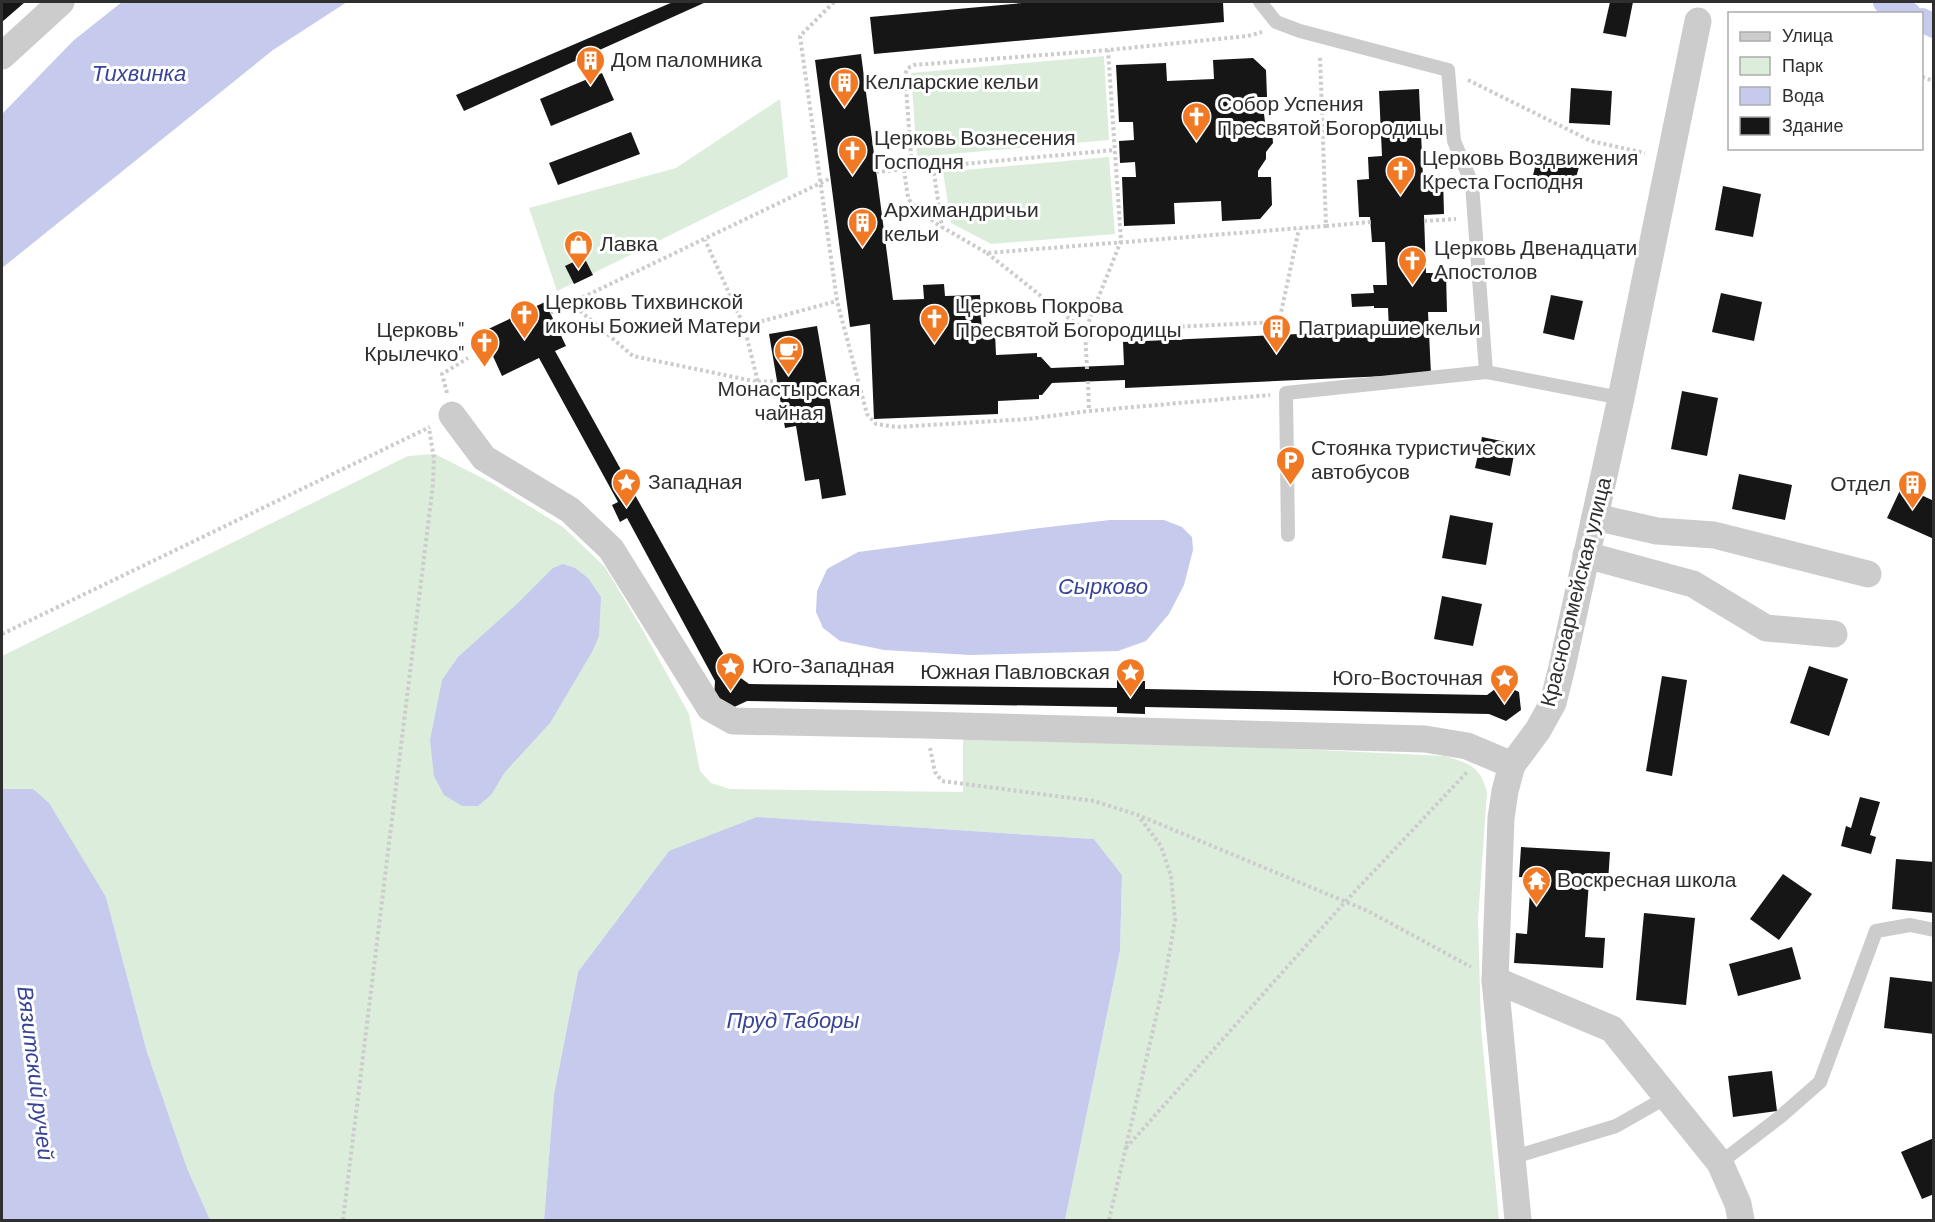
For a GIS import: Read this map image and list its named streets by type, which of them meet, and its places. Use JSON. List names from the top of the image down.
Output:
{
  "streets": {
    "street": ["Красноармейская улица"]
  },
  "water": [
    "Тихвинка",
    "Сырково",
    "Пруд Таборы",
    "Вязитский ручей"
  ],
  "places": {
    "building": [
      "Дом паломника",
      "Келларские кельи",
      "Архимандричьи кельи",
      "Патриаршие кельи",
      "Отдел"
    ],
    "church": [
      "Собор Успения Пресвятой Богородицы",
      "Церковь Вознесения Господня",
      "Церковь Воздвижения Креста Господня",
      "Церковь Двенадцати Апостолов",
      "Церковь Тихвинской иконы Божией Матери",
      "Церковь Покрова Пресвятой Богородицы",
      "Церковь\" Крылечко\""
    ],
    "shop": ["Лавка"],
    "cafe": ["Монастырская чайная"],
    "parking": ["Стоянка туристических автобусов"],
    "place": [
      "Западная",
      "Юго-Западная",
      "Южная Павловская",
      "Юго-Восточная"
    ],
    "temple": ["Воскресная школа"]
  },
  "legend": [
    "Улица",
    "Парк",
    "Вода",
    "Здание"
  ]
}
